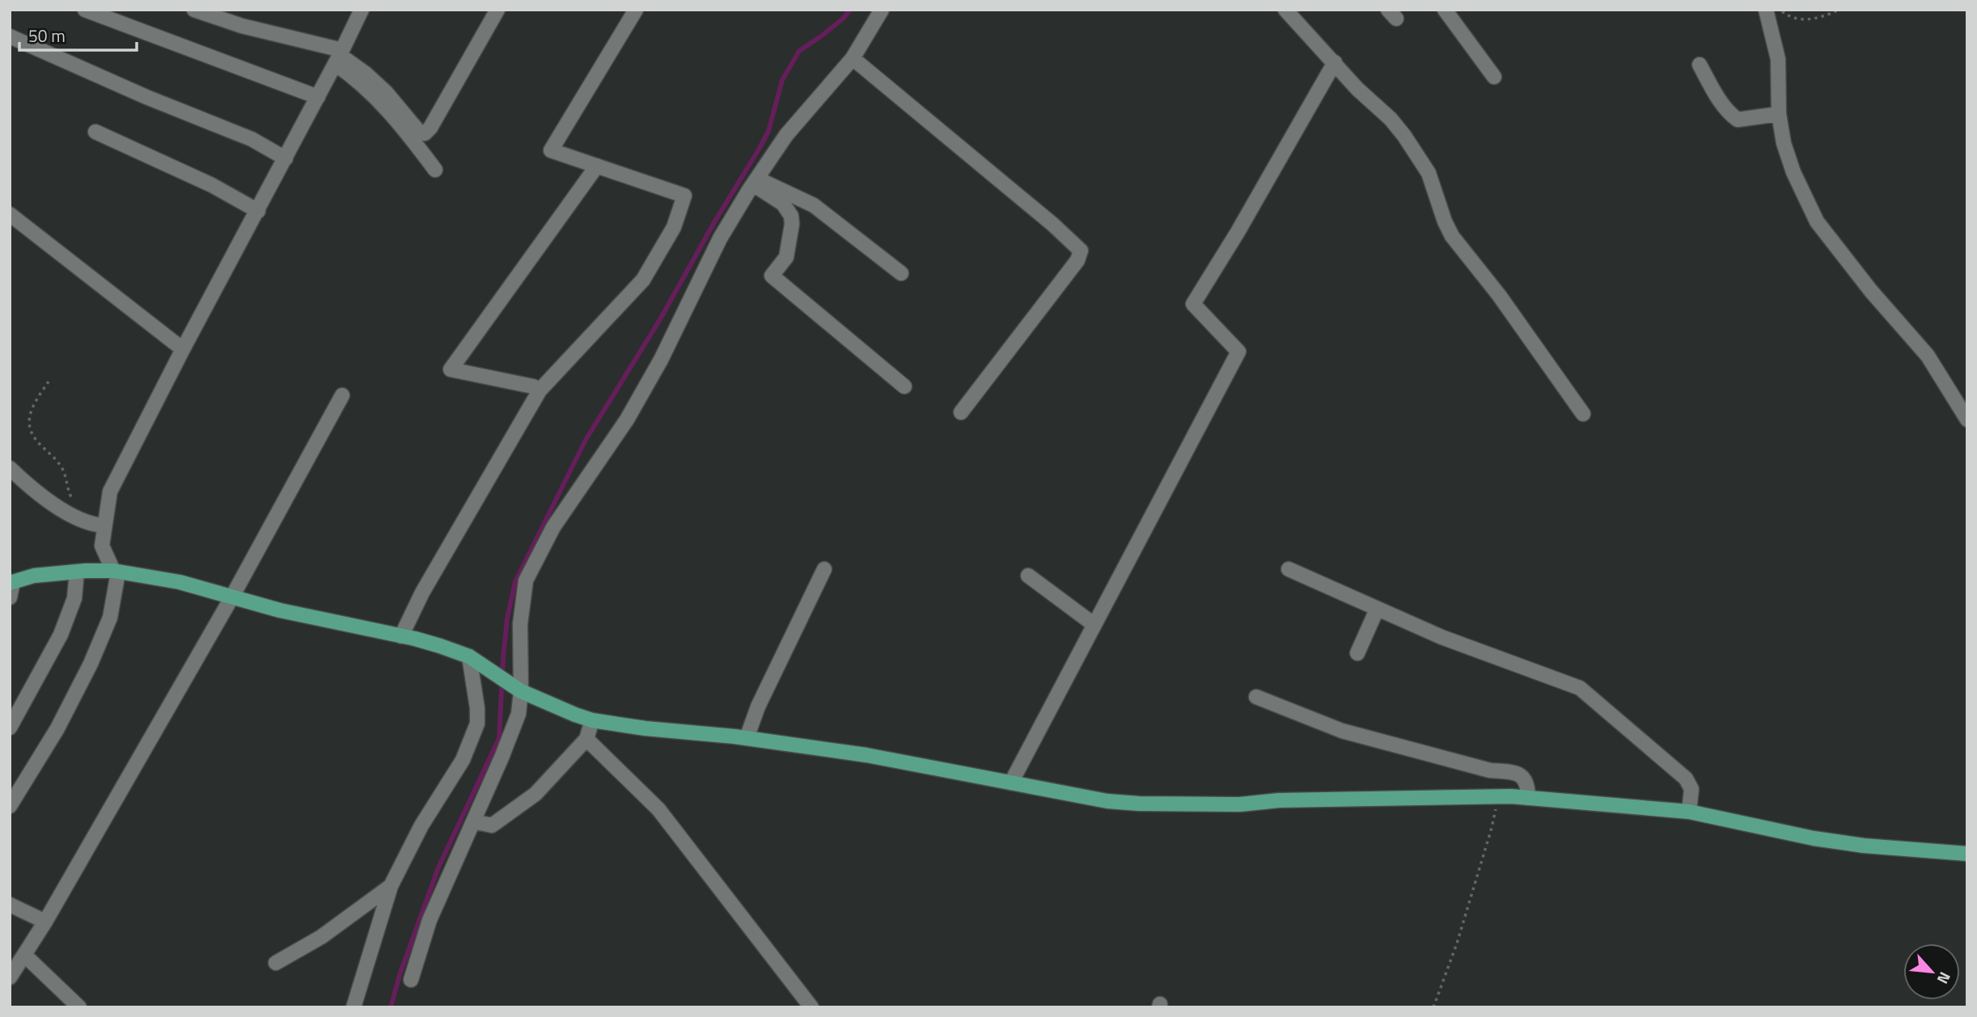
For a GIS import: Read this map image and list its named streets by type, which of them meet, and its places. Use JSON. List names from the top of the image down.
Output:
{
  "scale_bar": "50 m",
  "north": "bottom right"
}
